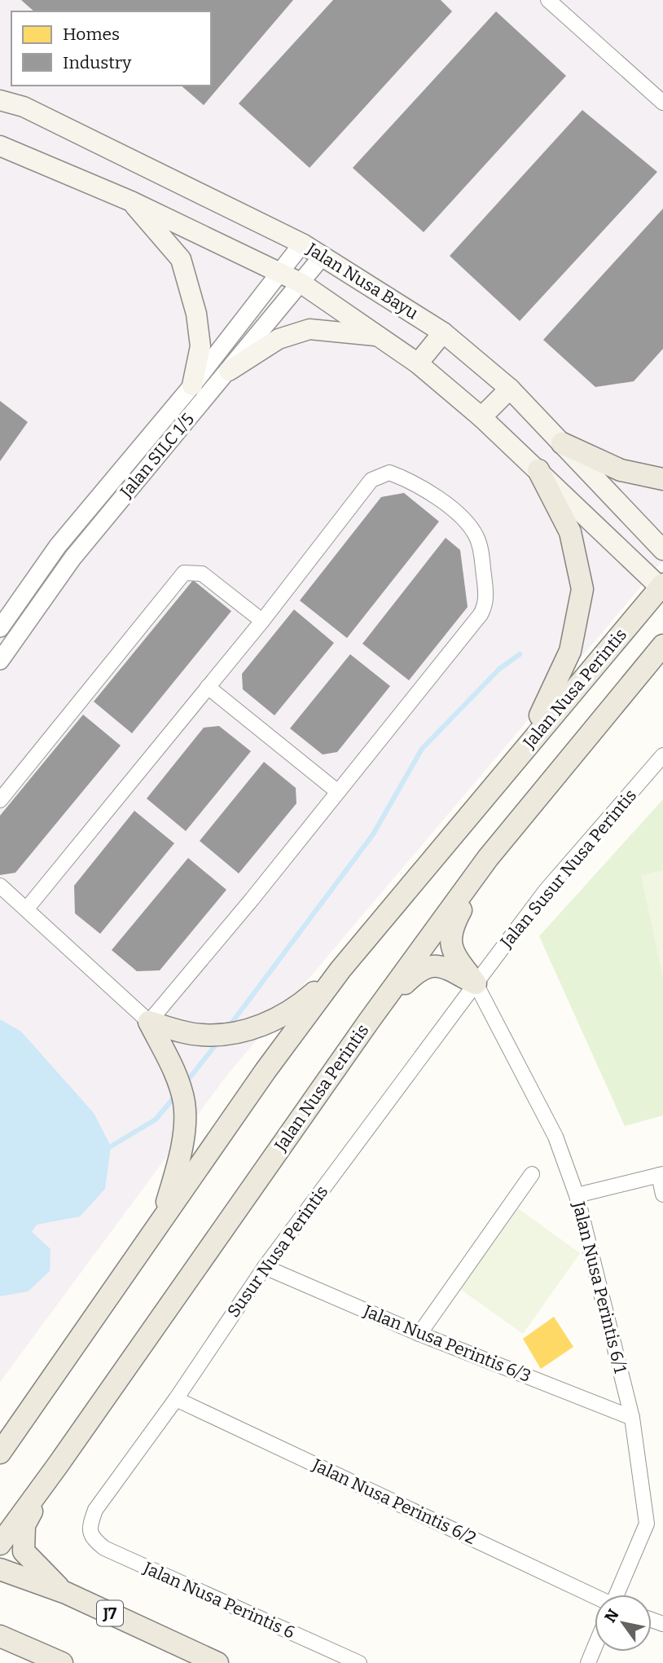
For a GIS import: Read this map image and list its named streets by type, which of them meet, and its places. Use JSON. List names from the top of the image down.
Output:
{
  "streets": {
    "main road": ["Jalan Nusa Bayu", "Jalan Nusa Perintis", "J7"],
    "street": [
      "Jalan SILC 1/5",
      "Jalan Susur Nusa Perintis",
      "Susur Nusa Perintis",
      "Jalan Nusa Perintis 6/1",
      "Jalan Nusa Perintis 6/3",
      "Jalan Nusa Perintis 6/2",
      "Jalan Nusa Perintis 6"
    ]
  },
  "crossings": [
    ["Jalan Nusa Bayu", "Jalan SILC 1/5"],
    ["Jalan Nusa Bayu", "Jalan Nusa Perintis"],
    ["Jalan Susur Nusa Perintis", "Susur Nusa Perintis"],
    ["Jalan Susur Nusa Perintis", "Jalan Nusa Perintis 6/1"],
    ["Susur Nusa Perintis", "Jalan Nusa Perintis 6/1"],
    ["Susur Nusa Perintis", "Jalan Nusa Perintis 6/3"],
    ["Susur Nusa Perintis", "Jalan Nusa Perintis 6/2"],
    ["Susur Nusa Perintis", "Jalan Nusa Perintis 6"],
    ["Jalan Nusa Perintis 6/1", "Jalan Nusa Perintis 6/3"]
  ],
  "legend": ["Homes", "Industry"],
  "north": "top left"
}
